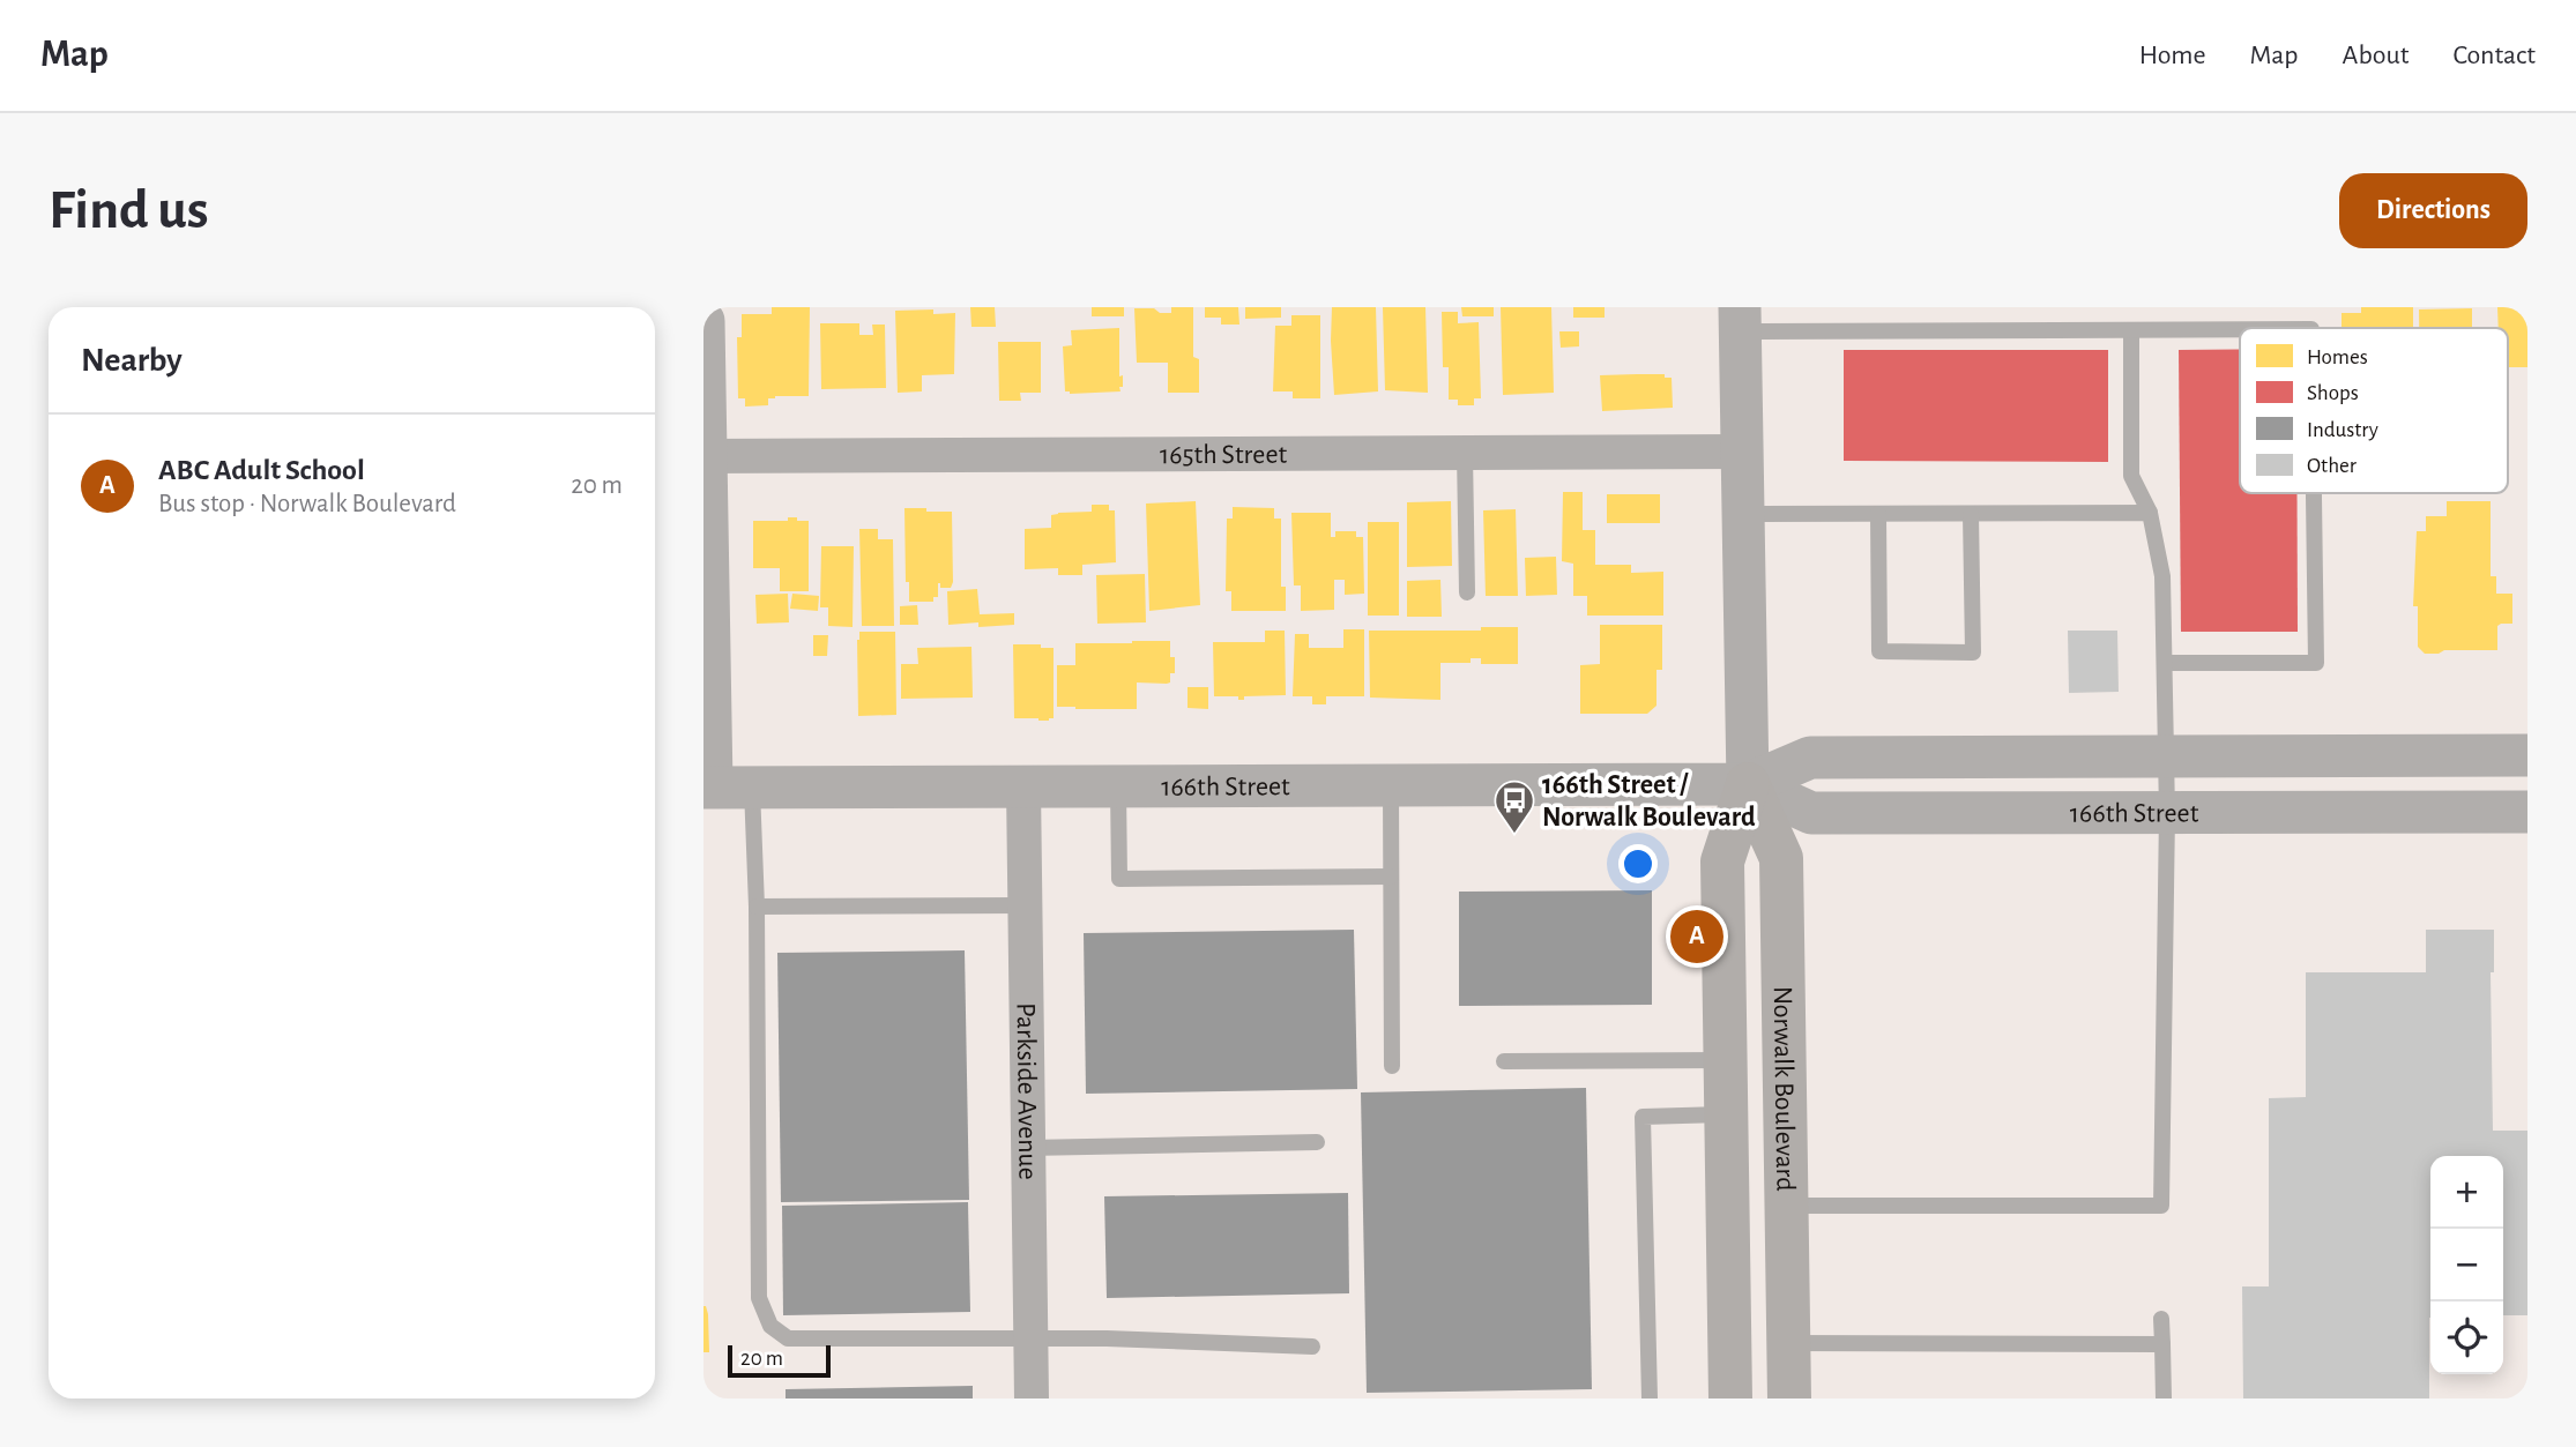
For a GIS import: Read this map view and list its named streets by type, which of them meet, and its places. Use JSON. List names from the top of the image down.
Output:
{
  "streets": {
    "main road": ["Norwalk Boulevard"],
    "street": ["165th Street", "166th Street", "Parkside Avenue"]
  },
  "crossings": [
    ["165th Street", "Norwalk Boulevard"],
    ["166th Street", "Norwalk Boulevard"],
    ["166th Street", "Parkside Avenue"]
  ],
  "places": {
    "bus stop": ["166th Street / Norwalk Boulevard"]
  },
  "legend": [
    "Homes",
    "Shops",
    "Industry",
    "Other"
  ],
  "scale_bar": "20 m",
  "page": {
    "header": "Map",
    "nav": [
      "Home",
      "Map",
      "About",
      "Contact"
    ],
    "buttons": "Directions",
    "title": "Find us",
    "heading": "Nearby",
    "list": [
      {
        "mark": "A",
        "name": "ABC Adult School",
        "note": "Bus stop · Norwalk Boulevard",
        "value": "20 m"
      }
    ],
    "pins": "A",
    "map_buttons": ["+", "−"],
    "scale": "20 m"
  }
}
